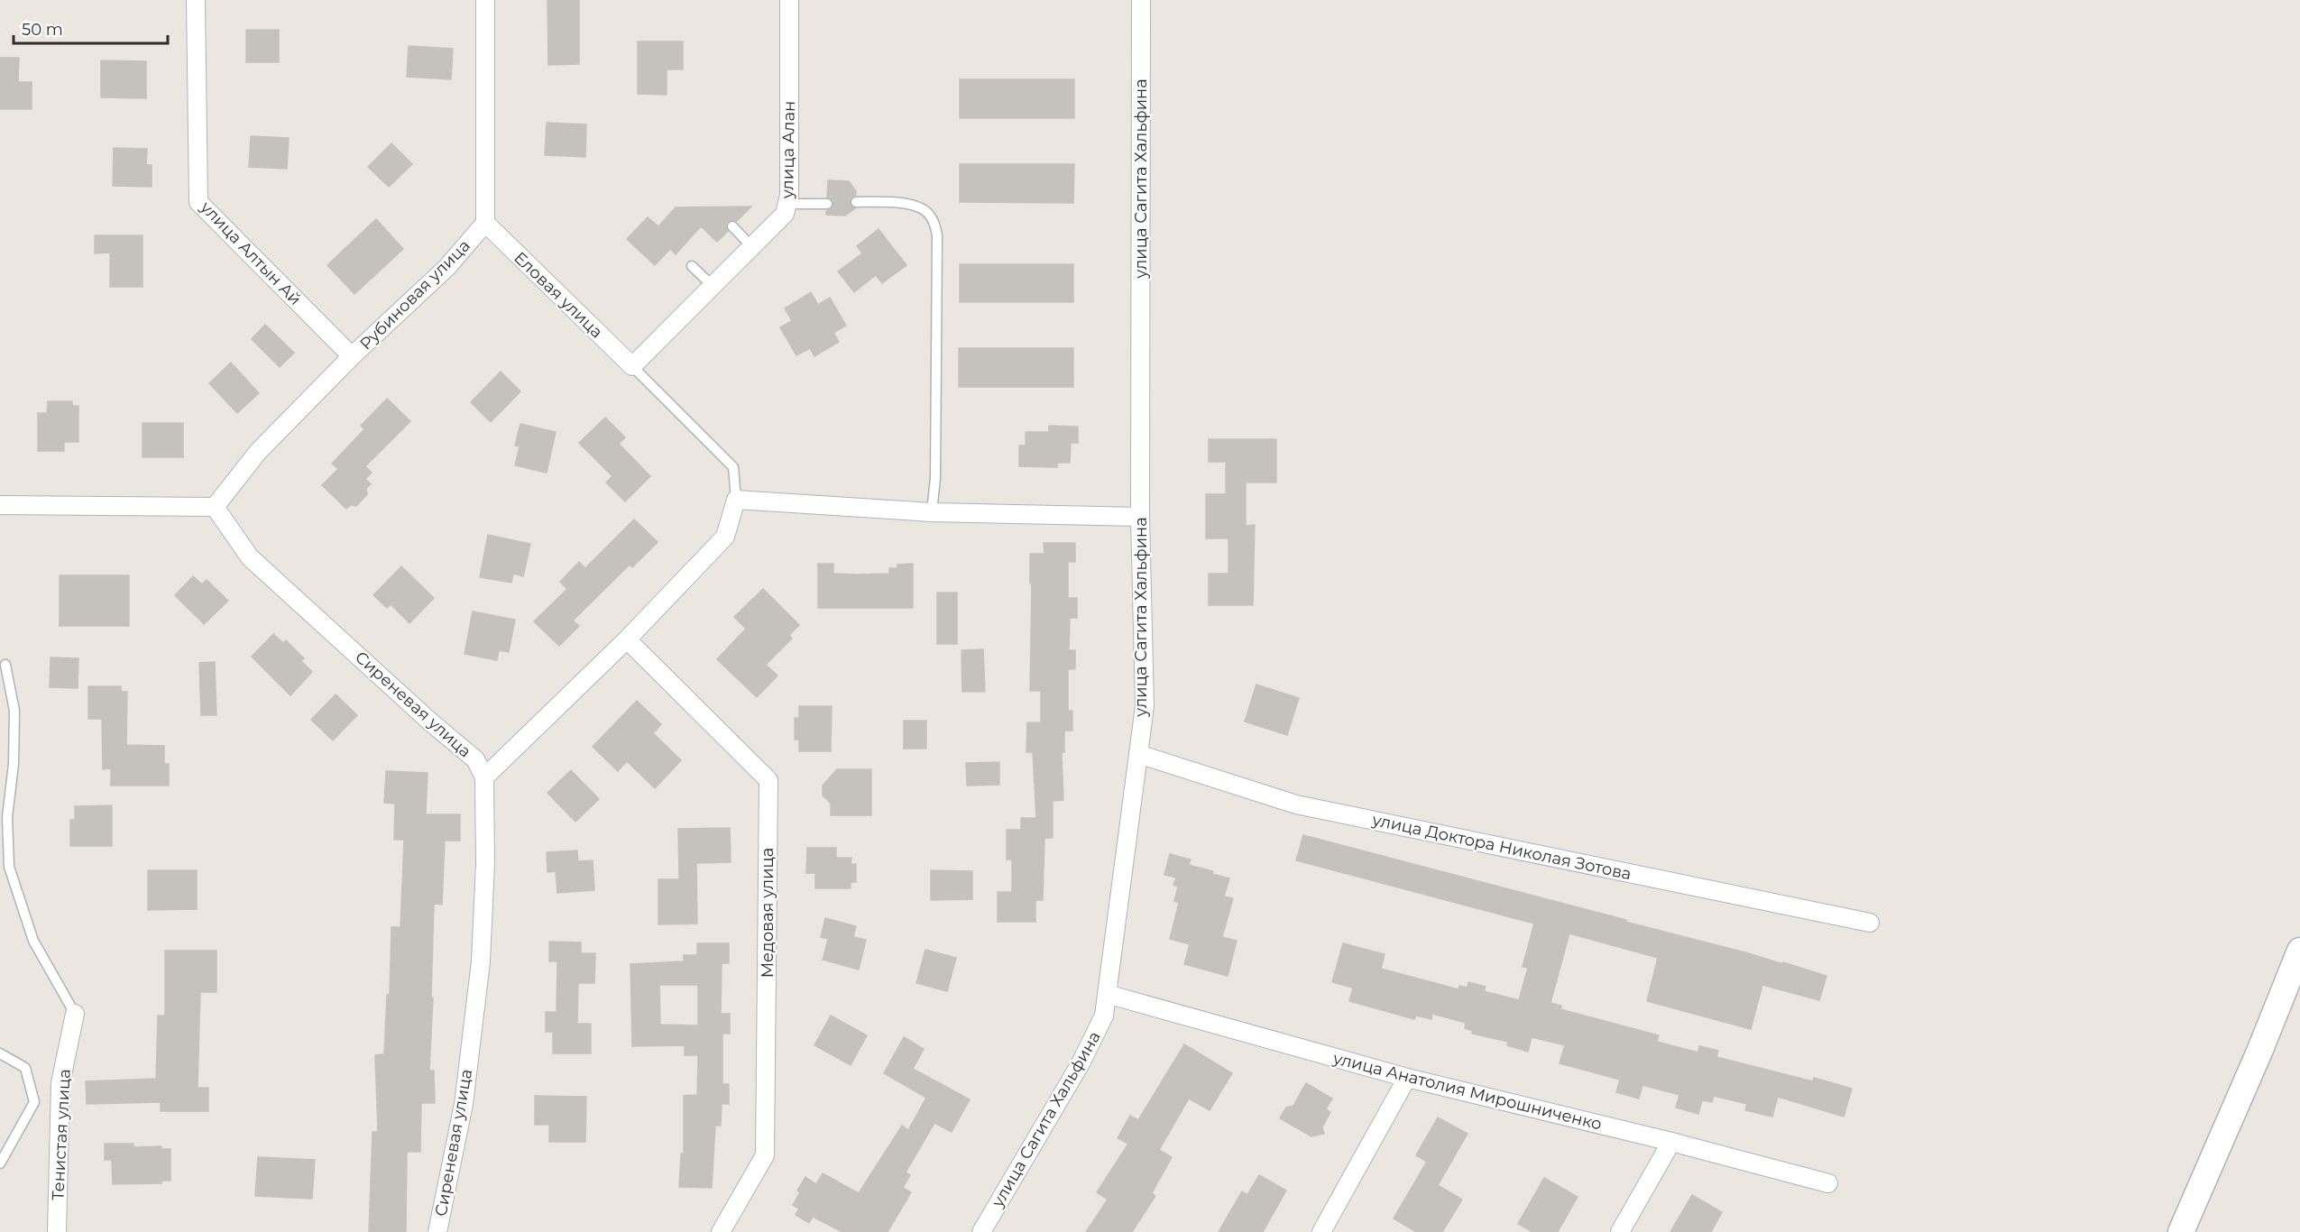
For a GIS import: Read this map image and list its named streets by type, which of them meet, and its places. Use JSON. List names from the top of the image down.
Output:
{
  "streets": {
    "street": [
      "улица Алан",
      "улица Сагита Хальфина",
      "улица Алтын Ай",
      "Рубиновая улица",
      "Еловая улица",
      "Сиреневая улица",
      "улица Доктора Николая Зотова",
      "Медовая улица",
      "улица Анатолия Мирошниченко",
      "Тенистая улица"
    ]
  },
  "crossings": [
    ["улица Алан", "Еловая улица"],
    ["улица Сагита Хальфина", "улица Доктора Николая Зотова"],
    ["улица Сагита Хальфина", "улица Анатолия Мирошниченко"],
    ["улица Алтын Ай", "Рубиновая улица"],
    ["Рубиновая улица", "Еловая улица"],
    ["Рубиновая улица", "Сиреневая улица"]
  ],
  "scale_bar": "50 m"
}
